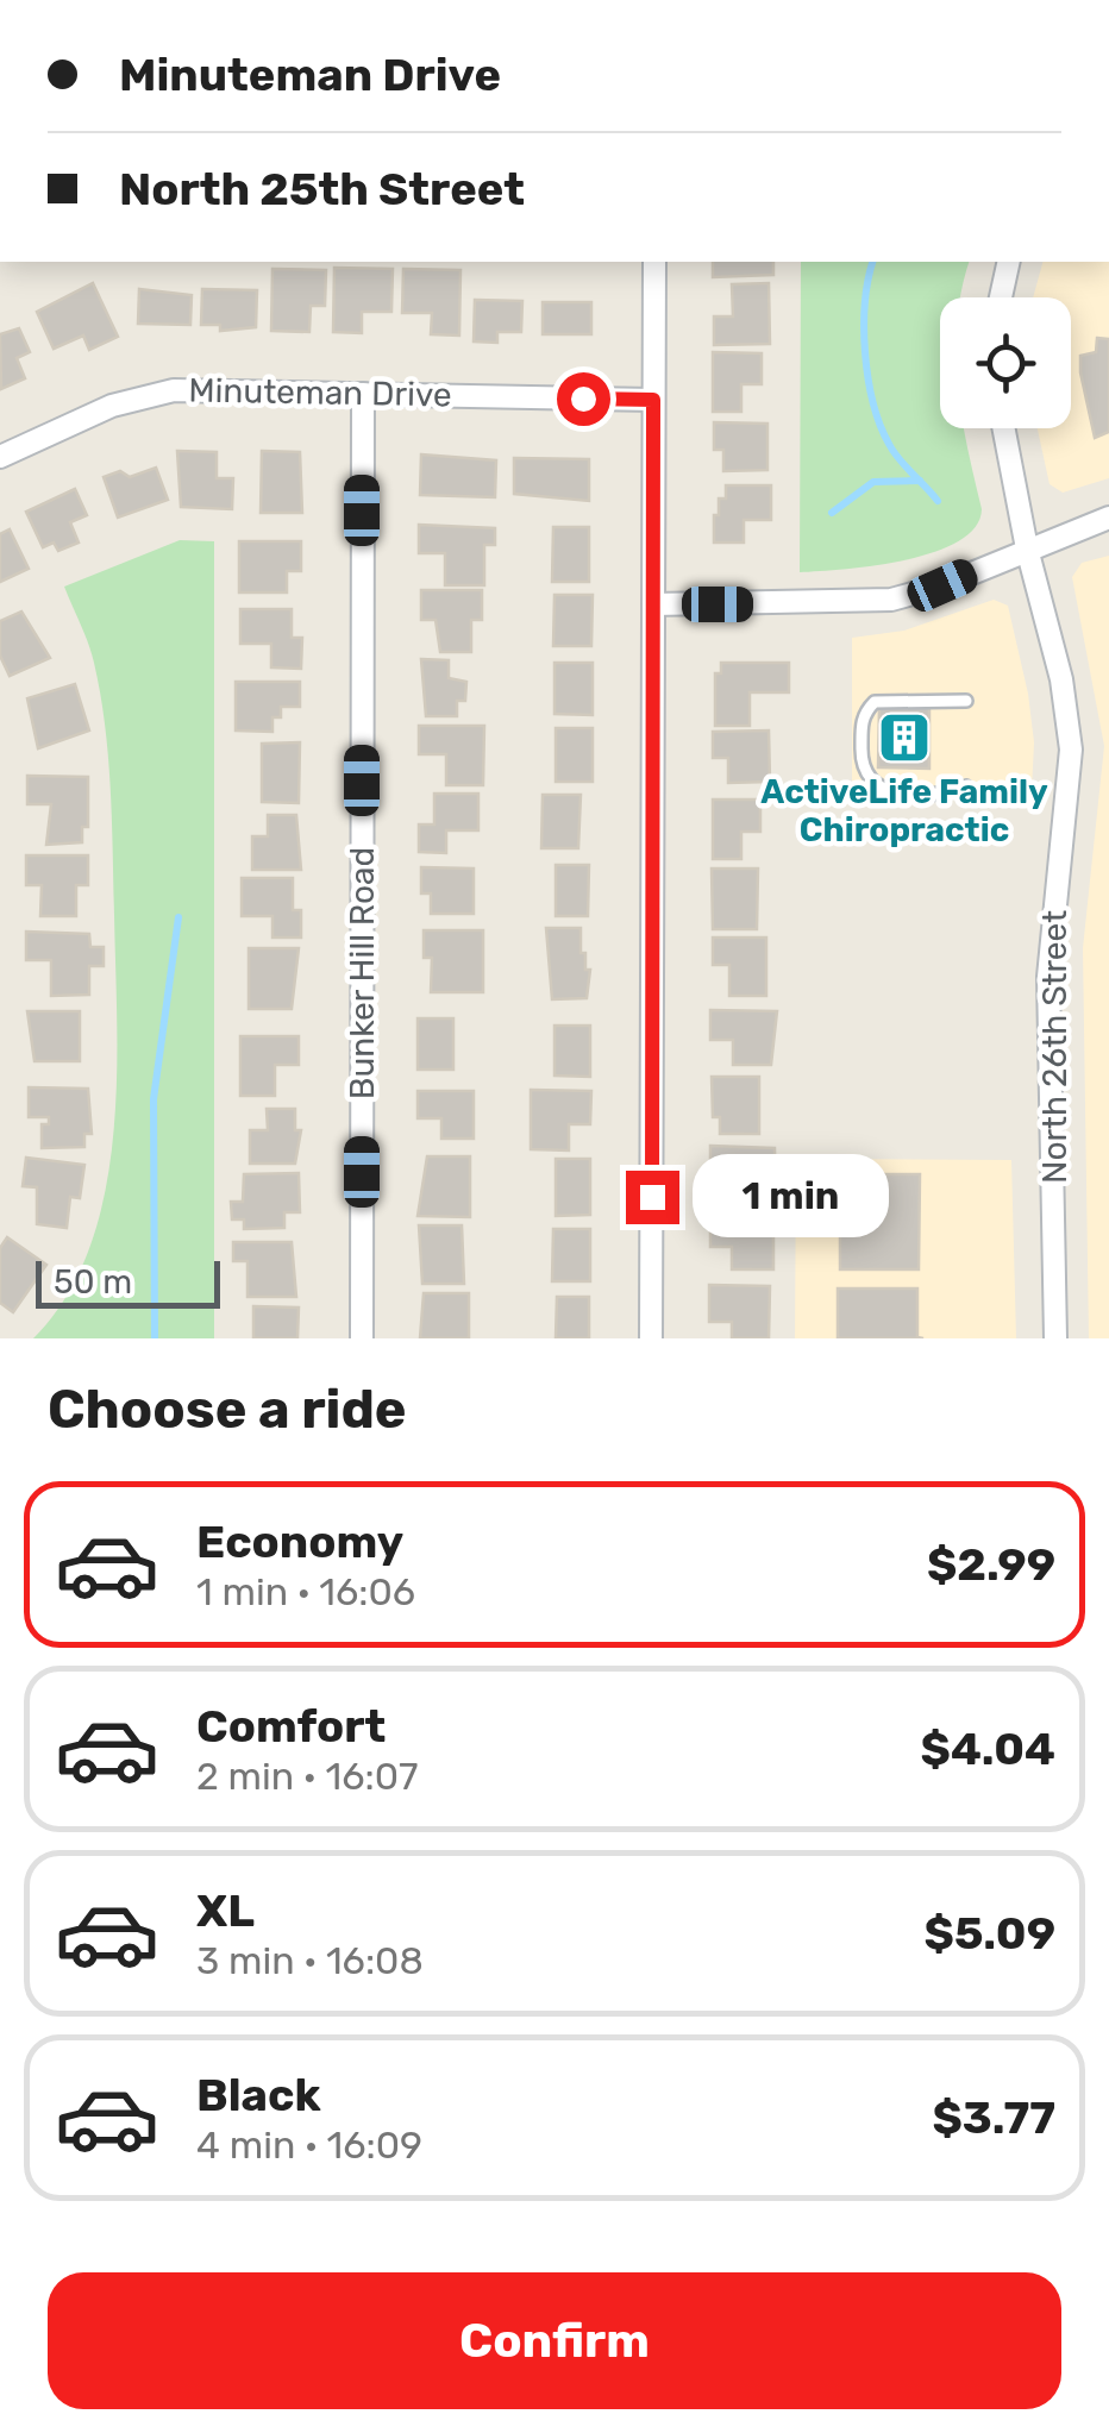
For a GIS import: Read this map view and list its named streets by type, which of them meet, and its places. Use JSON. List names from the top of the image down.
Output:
{
  "streets": {
    "street": ["Minuteman Drive", "Bunker Hill Road", "North 26th Street"]
  },
  "crossings": [
    ["Minuteman Drive", "Bunker Hill Road"]
  ],
  "places": {
    "building": ["ActiveLife Family Chiropractic"]
  },
  "scale_bar": "50 m",
  "page": {
    "banner": ["Minuteman Drive", "North 25th Street"],
    "bubble": "1 min",
    "scale": "50 m",
    "heading": "Choose a ride",
    "list": [
      {
        "name": "Economy",
        "note": "1 min · 16:06",
        "value": "$2.99"
      },
      {
        "name": "Comfort",
        "note": "2 min · 16:07",
        "value": "$4.04"
      },
      {
        "name": "XL",
        "note": "3 min · 16:08",
        "value": "$5.09"
      },
      {
        "name": "Black",
        "note": "4 min · 16:09",
        "value": "$3.77"
      }
    ],
    "buttons": "Confirm"
  }
}
